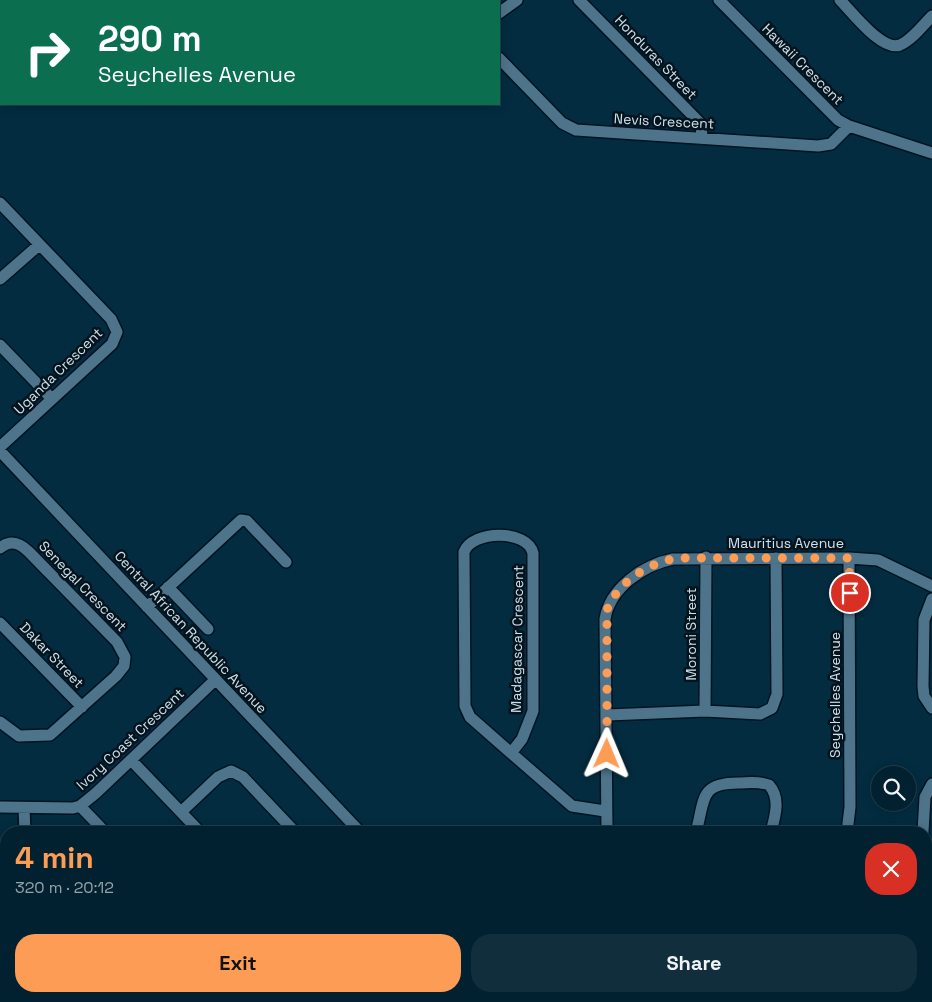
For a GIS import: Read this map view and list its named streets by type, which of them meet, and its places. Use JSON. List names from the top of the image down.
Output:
{
  "streets": {
    "street": [
      "Honduras Street",
      "Hawaii Crescent",
      "Nevis Crescent",
      "Uganda Crescent",
      "Mauritius Avenue",
      "Senegal Crescent",
      "Central African Republic Avenue",
      "Moroni Street",
      "Madagascar Crescent",
      "Dakar Street",
      "Seychelles Avenue",
      "Ivory Coast Crescent"
    ]
  },
  "crossings": [
    ["Honduras Street", "Nevis Crescent"],
    ["Hawaii Crescent", "Nevis Crescent"],
    ["Mauritius Avenue", "Moroni Street"],
    ["Mauritius Avenue", "Madagascar Crescent"],
    ["Mauritius Avenue", "Seychelles Avenue"],
    ["Senegal Crescent", "Dakar Street"],
    ["Central African Republic Avenue", "Ivory Coast Crescent"]
  ],
  "page": {
    "turn": ["290 m", "Seychelles Avenue"],
    "heading": ["4 min", "320 m · 20:12"],
    "buttons": ["Exit", "Share"]
  }
}
